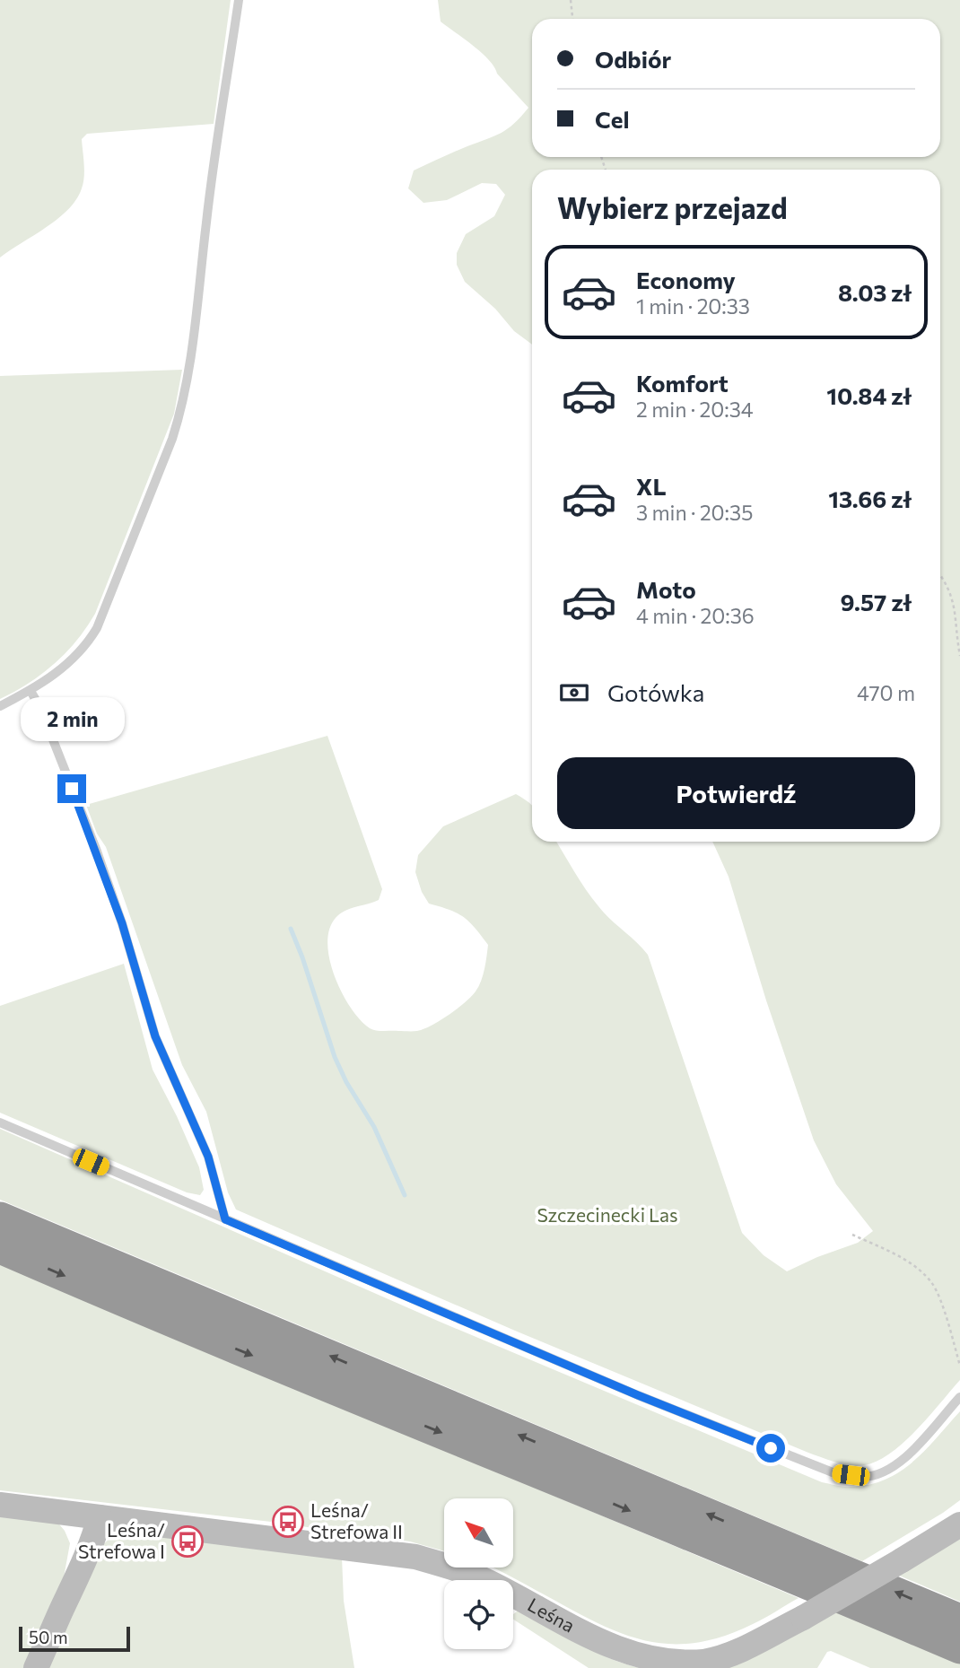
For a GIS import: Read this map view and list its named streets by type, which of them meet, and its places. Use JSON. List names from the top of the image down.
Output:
{
  "streets": {
    "street": ["Leśna"]
  },
  "parks": ["Szczecinecki Las"],
  "places": {
    "bus stop": ["Leśna/ Strefowa II", "Leśna/ Strefowa I"]
  },
  "scale_bar": "50 m",
  "north": "top left",
  "page": {
    "banner": ["Odbiór", "Cel"],
    "heading": "Wybierz przejazd",
    "list": [
      {
        "name": "Economy",
        "note": "1 min · 20:33",
        "value": "8.03 zł"
      },
      {
        "name": "Komfort",
        "note": "2 min · 20:34",
        "value": "10.84 zł"
      },
      {
        "name": "XL",
        "note": "3 min · 20:35",
        "value": "13.66 zł"
      },
      {
        "name": "Moto",
        "note": "4 min · 20:36",
        "value": "9.57 zł"
      }
    ],
    "pay": ["Gotówka", "470 m"],
    "bubble": "2 min",
    "buttons": "Potwierdź",
    "scale": "50 m"
  }
}
